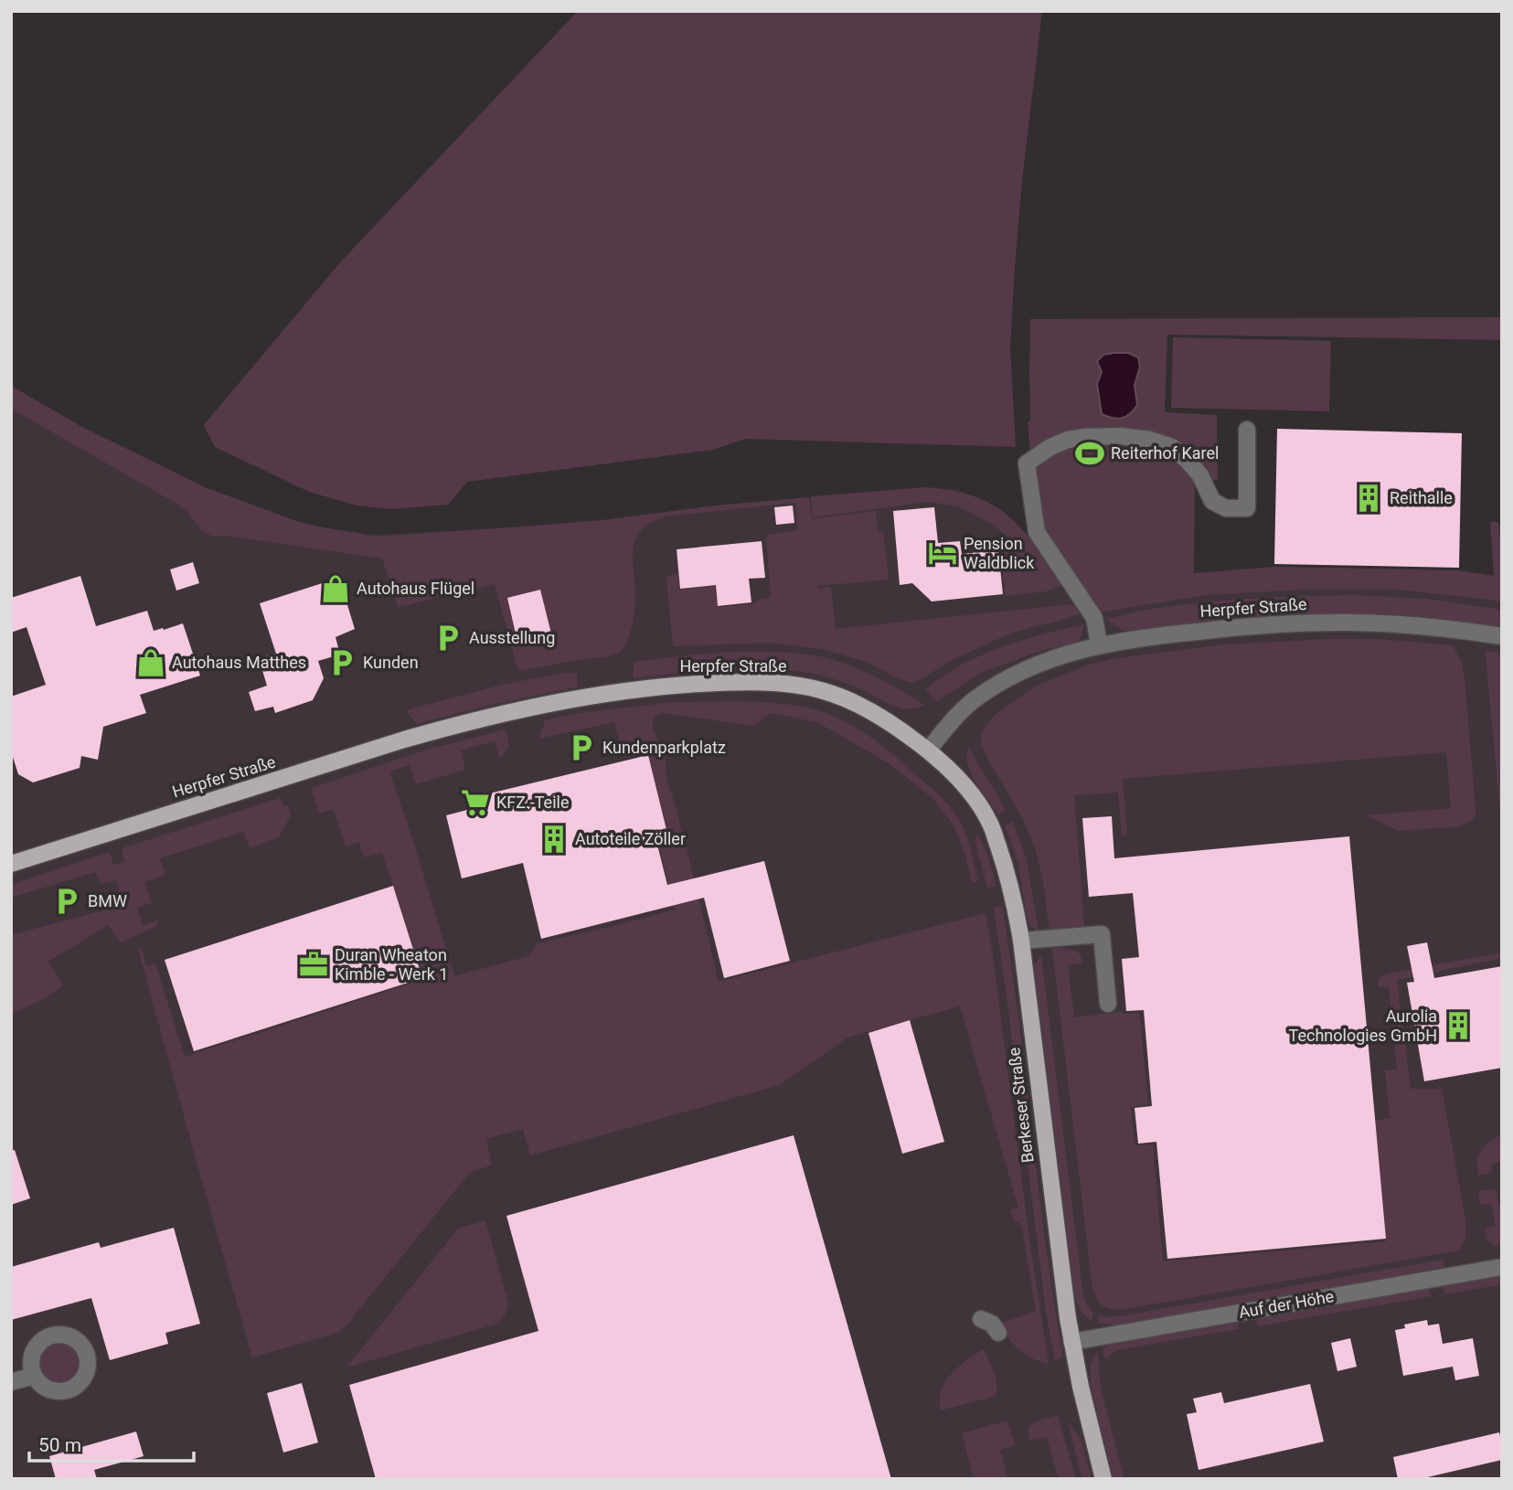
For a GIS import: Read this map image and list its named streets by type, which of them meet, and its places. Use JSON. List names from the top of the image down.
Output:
{
  "streets": {
    "main road": ["Herpfer Straße", "Berkeser Straße"],
    "street": ["Auf der Höhe"]
  },
  "crossings": [
    ["Herpfer Straße", "Berkeser Straße"],
    ["Berkeser Straße", "Auf der Höhe"]
  ],
  "places": {
    "sports": ["Reiterhof Karel"],
    "building": ["Reithalle", "Autoteile Zöller", "Aurolia Technologies GmbH"],
    "hotel": ["Pension Waldblick"],
    "shop": ["Autohaus Flügel", "Autohaus Matthes"],
    "parking": [
      "Ausstellung",
      "Kunden",
      "Kundenparkplatz",
      "BMW"
    ],
    "supermarket": ["KFZ.-Teile"],
    "office": ["Duran Wheaton Kimble - Werk 1"]
  },
  "scale_bar": "50 m"
}
